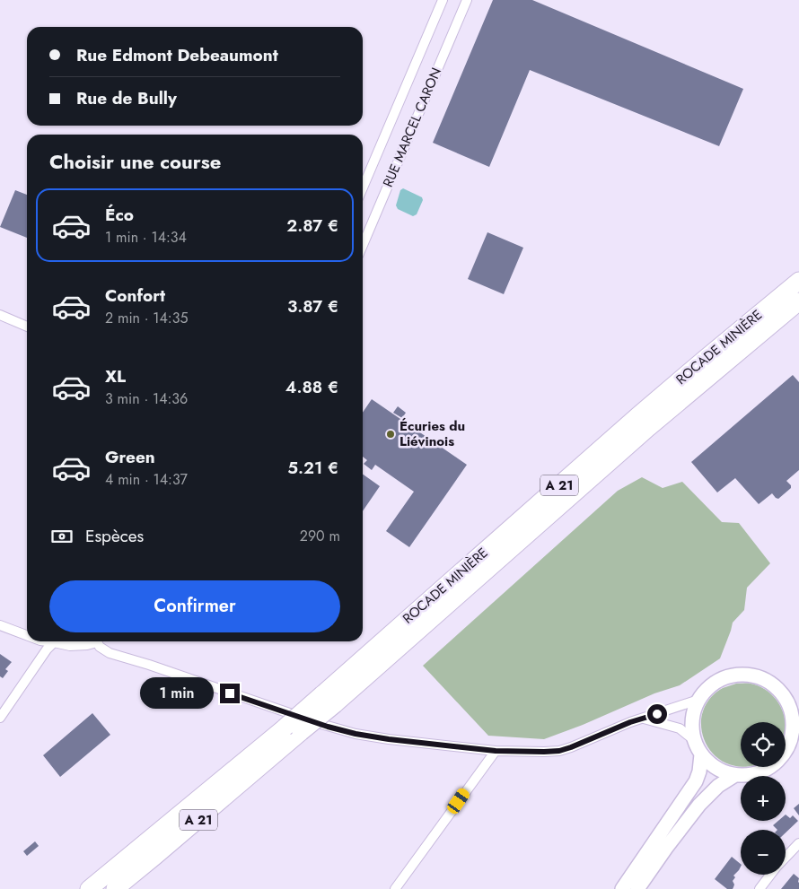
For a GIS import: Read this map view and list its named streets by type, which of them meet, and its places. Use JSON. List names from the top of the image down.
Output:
{
  "streets": {
    "highway": ["ROCADE MINIÈRE", "A 21"],
    "street": ["RUE MARCEL CARON"]
  },
  "places": ["Écuries du Liévinois"],
  "page": {
    "banner": ["Rue Edmont Debeaumont", "Rue de Bully"],
    "heading": "Choisir une course",
    "list": [
      {
        "name": "Éco",
        "note": "1 min · 14:34",
        "value": "2.87 €"
      },
      {
        "name": "Confort",
        "note": "2 min · 14:35",
        "value": "3.87 €"
      },
      {
        "name": "XL",
        "note": "3 min · 14:36",
        "value": "4.88 €"
      },
      {
        "name": "Green",
        "note": "4 min · 14:37",
        "value": "5.21 €"
      }
    ],
    "pay": ["Espèces", "290 m"],
    "buttons": "Confirmer",
    "bubble": "1 min",
    "map_buttons": ["+", "−"]
  }
}
